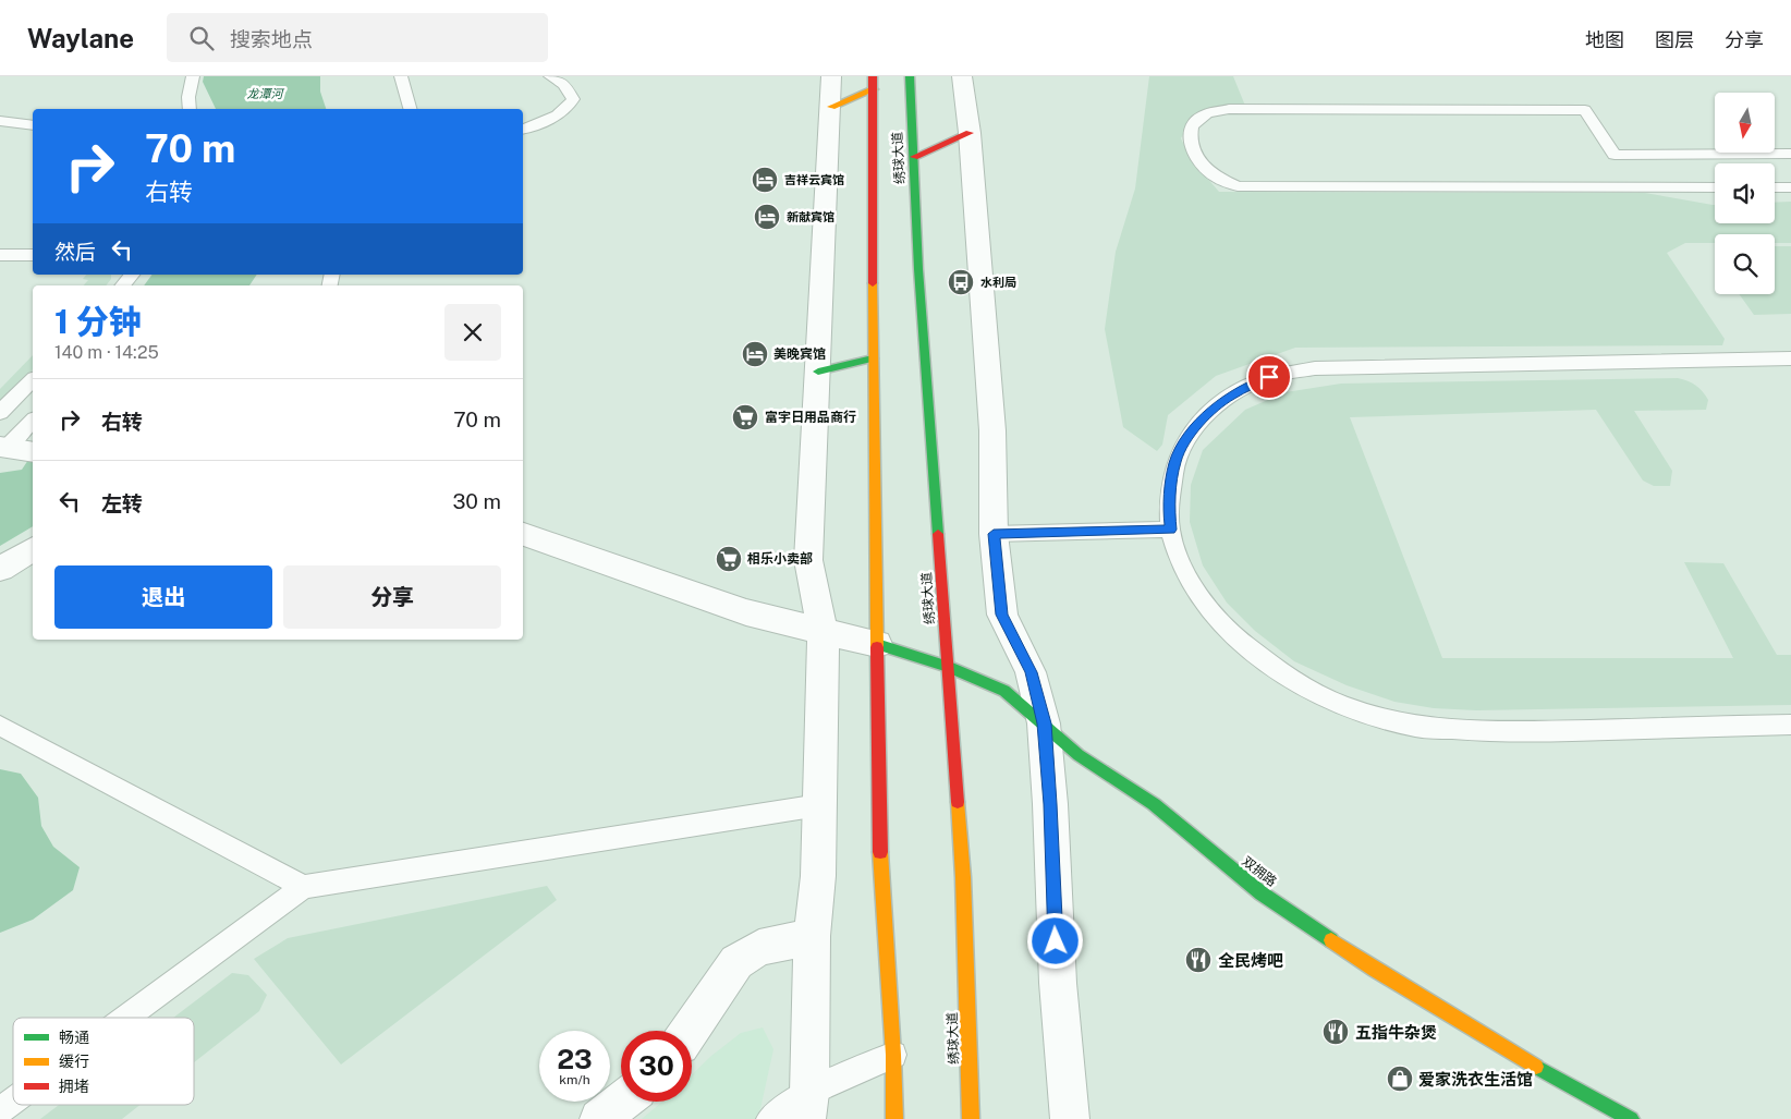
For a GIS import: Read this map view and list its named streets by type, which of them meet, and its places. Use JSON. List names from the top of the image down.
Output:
{
  "streets": {
    "main road": ["绣球大道", "双拥路"]
  },
  "crossings": [
    ["绣球大道", "双拥路"]
  ],
  "water": ["龙潭河"],
  "places": {
    "hotel": ["吉祥云宾馆", "新献宾馆", "美晚宾馆"],
    "bus stop": ["水利局"],
    "supermarket": ["富宇日用品商行", "相乐小卖部"],
    "restaurant": ["全民烤吧", "五指牛杂煲"],
    "shop": ["爱家洗衣生活馆"]
  },
  "legend": ["畅通", "缓行", "拥堵"],
  "north": "bottom",
  "page": {
    "header": "Waylane",
    "search": "搜索地点",
    "nav": ["地图", "图层", "分享"],
    "turn": ["70 m", "右转"],
    "then": "然后",
    "heading": ["1 分钟", "140 m · 14:25"],
    "list": [
      {
        "name": "右转",
        "value": "70 m"
      },
      {
        "name": "左转",
        "value": "30 m"
      }
    ],
    "buttons": ["退出", "分享"],
    "speed": "23 km/h",
    "limit": "30"
  }
}
